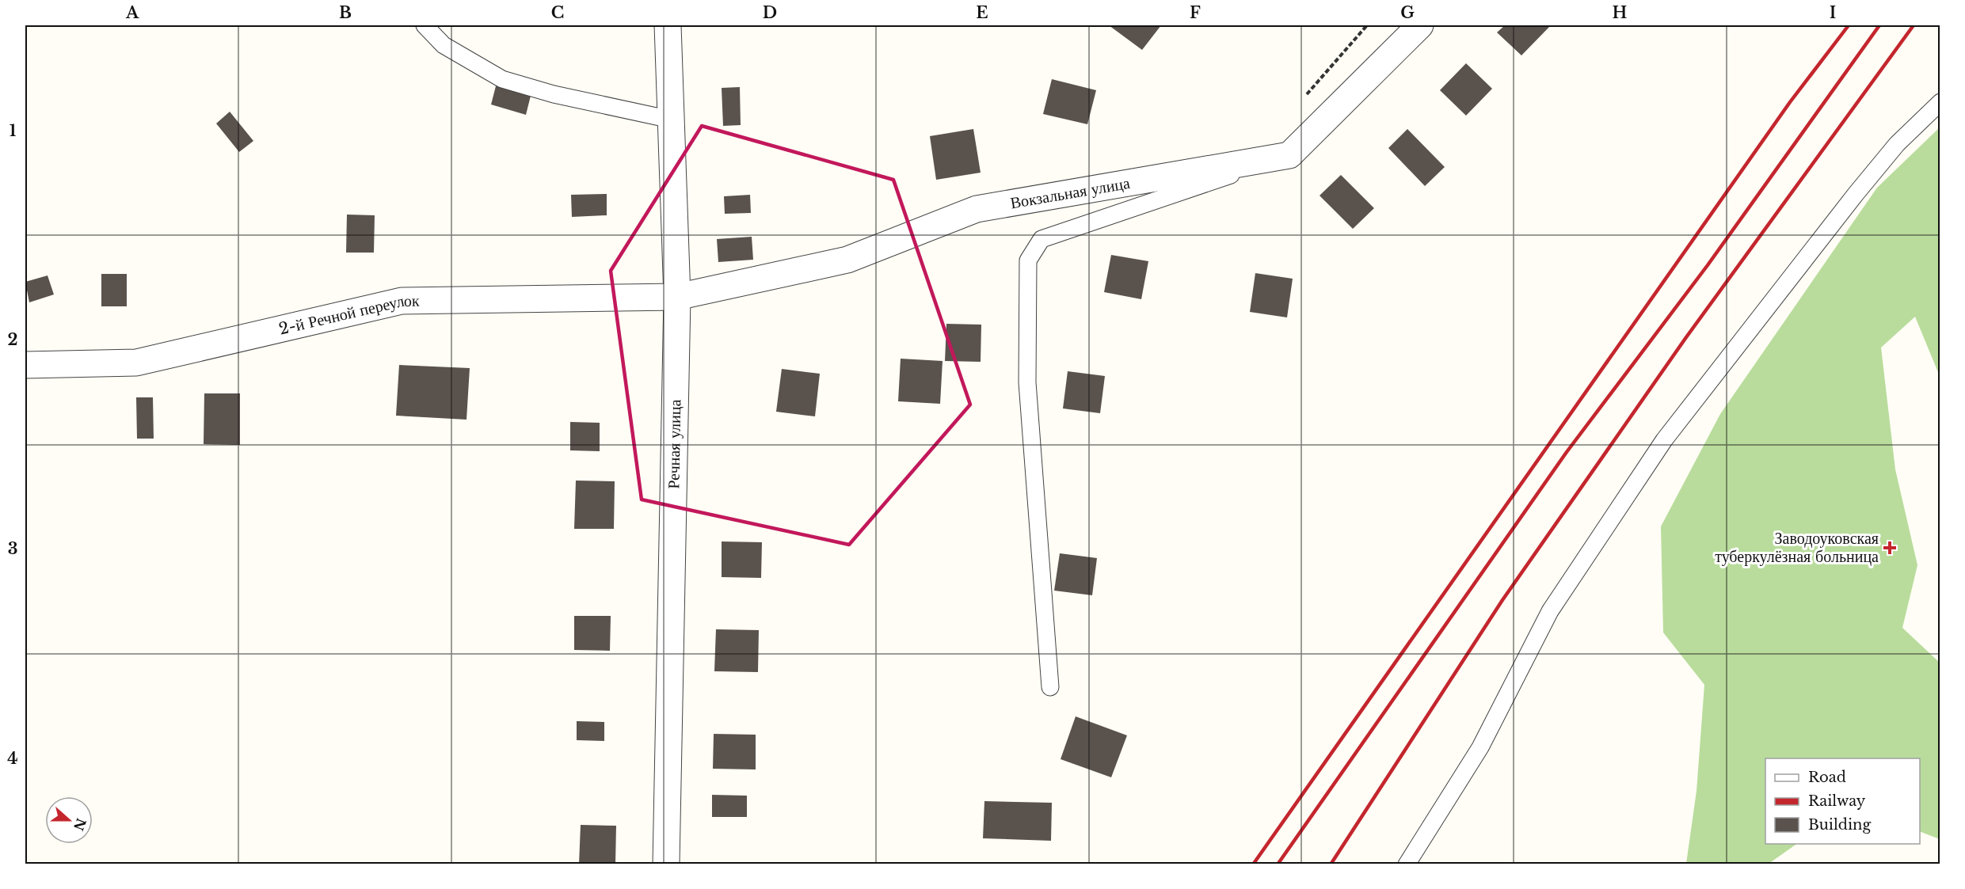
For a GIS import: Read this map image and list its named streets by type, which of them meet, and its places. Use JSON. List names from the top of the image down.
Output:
{
  "streets": {
    "street": ["Вокзальная улица", "2-й Речной переулок", "Речная улица"]
  },
  "crossings": [
    ["Вокзальная улица", "2-й Речной переулок"],
    ["Вокзальная улица", "Речная улица"],
    ["2-й Речной переулок", "Речная улица"]
  ],
  "places": {
    "health": ["Заводоуковская туберкулёзная больница"]
  },
  "legend": ["Road", "Railway", "Building"],
  "north": "right",
  "grid": {
    "columns": [
      "A",
      "B",
      "C",
      "D",
      "E",
      "F",
      "G",
      "H",
      "I"
    ],
    "rows": [
      "1",
      "2",
      "3",
      "4"
    ]
  }
}
